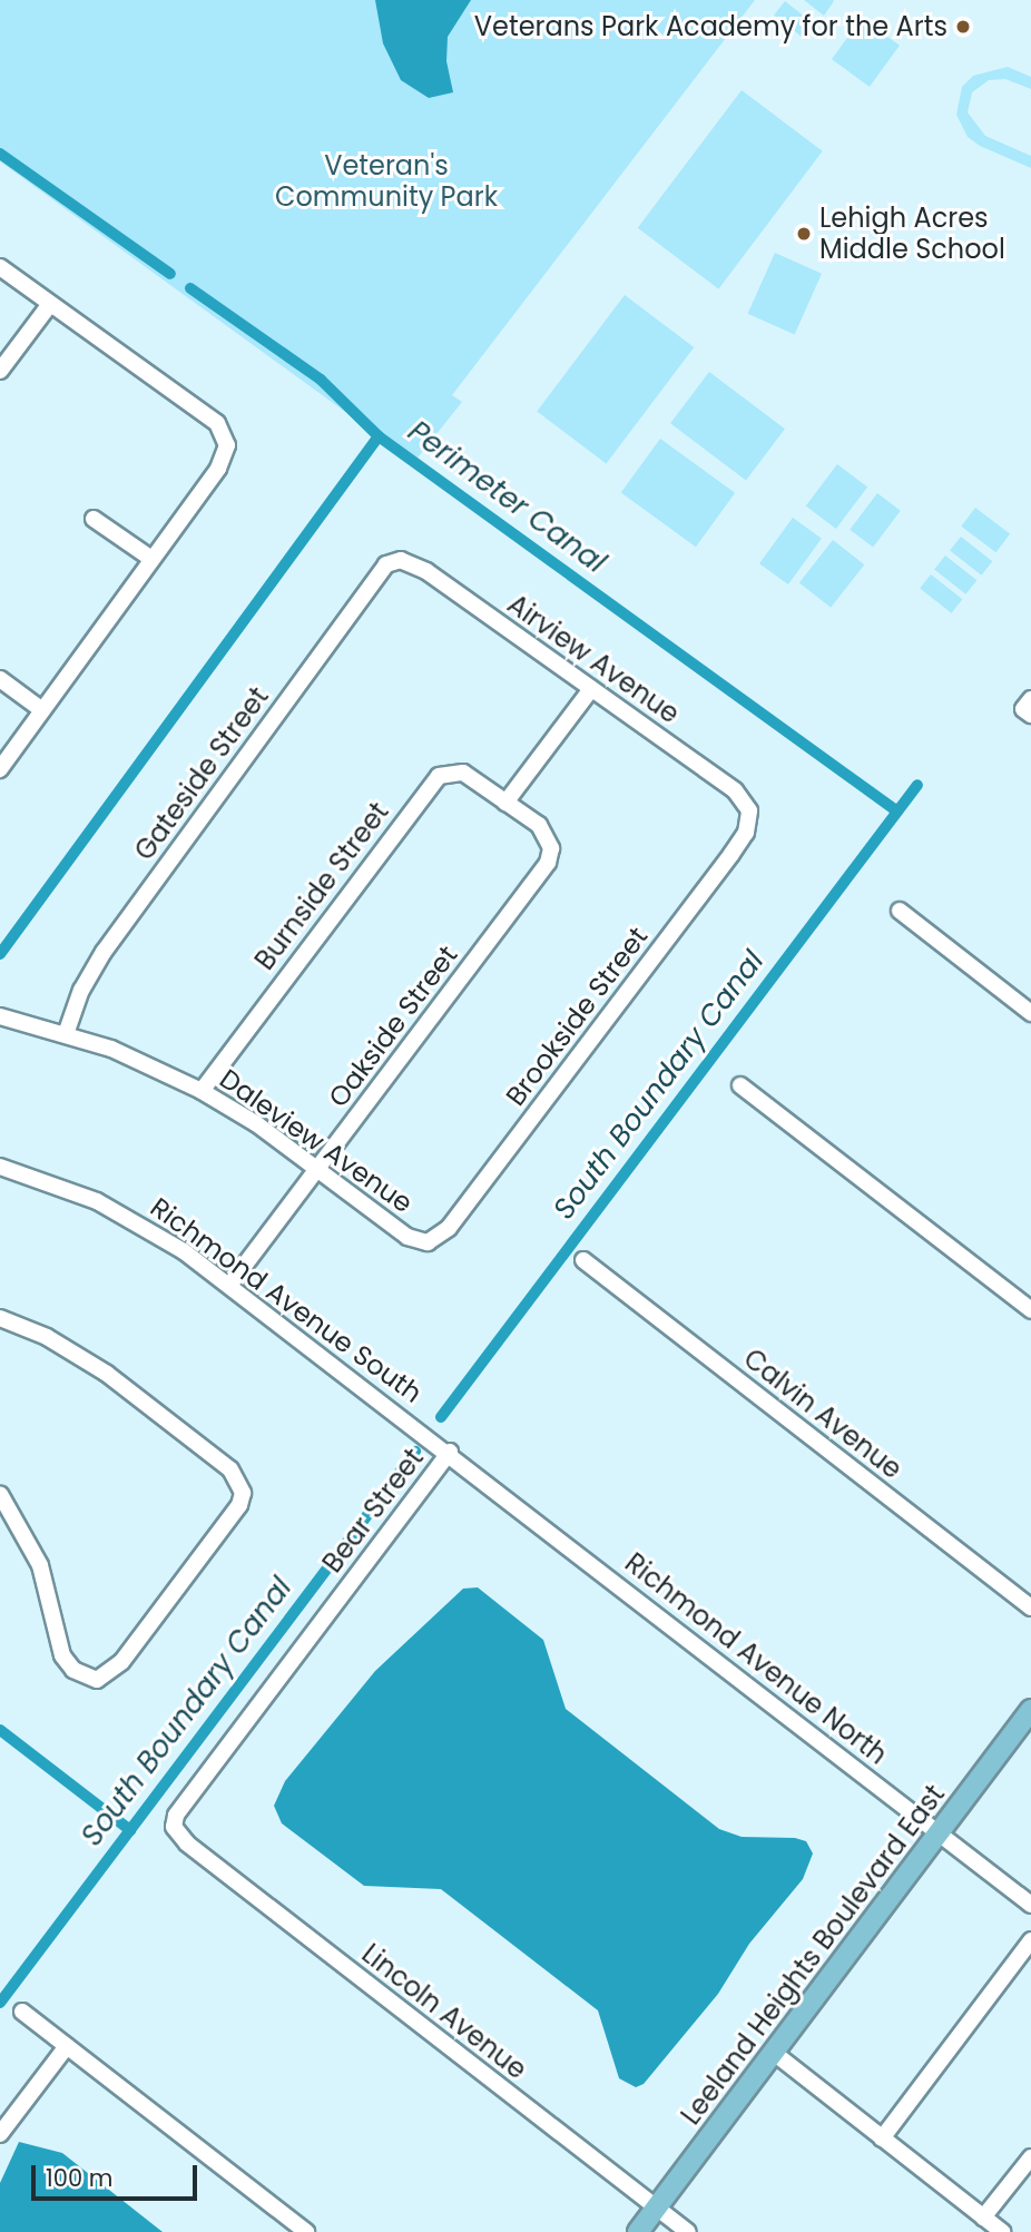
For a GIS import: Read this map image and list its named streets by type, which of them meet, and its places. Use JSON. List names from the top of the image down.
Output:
{
  "streets": {
    "main road": ["Leeland Heights Boulevard East"],
    "street": [
      "Airview Avenue",
      "Gateside Street",
      "Burnside Street",
      "Brookside Street",
      "Oakside Street",
      "Daleview Avenue",
      "Richmond Avenue South",
      "Calvin Avenue",
      "Bear Street",
      "Richmond Avenue North",
      "Lincoln Avenue"
    ]
  },
  "crossings": [
    ["Airview Avenue", "Gateside Street"],
    ["Airview Avenue", "Brookside Street"],
    ["Gateside Street", "Daleview Avenue"],
    ["Burnside Street", "Oakside Street"],
    ["Burnside Street", "Daleview Avenue"],
    ["Brookside Street", "Daleview Avenue"],
    ["Oakside Street", "Daleview Avenue"],
    ["Oakside Street", "Richmond Avenue South"],
    ["Richmond Avenue South", "Bear Street"],
    ["Richmond Avenue South", "Richmond Avenue North"],
    ["Bear Street", "Richmond Avenue North"],
    ["Bear Street", "Lincoln Avenue"],
    ["Richmond Avenue North", "Leeland Heights Boulevard East"],
    ["Leeland Heights Boulevard East", "Lincoln Avenue"]
  ],
  "water": ["Perimeter Canal", "South Boundary Canal"],
  "parks": ["Veteran's Community Park"],
  "places": ["Veterans Park Academy for the Arts", "Lehigh Acres Middle School"],
  "scale_bar": "100 m"
}
